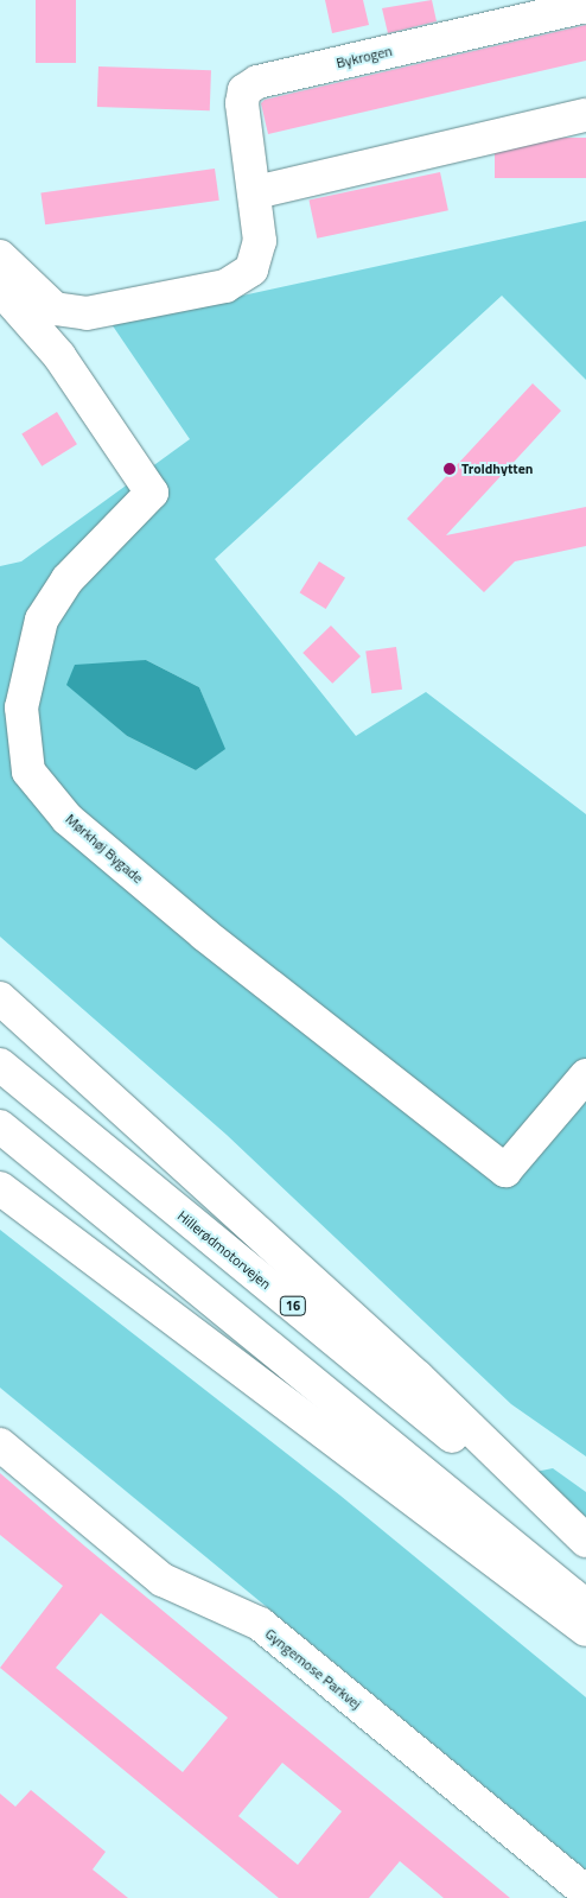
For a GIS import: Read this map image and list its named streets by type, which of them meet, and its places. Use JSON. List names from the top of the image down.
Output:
{
  "streets": {
    "main road": [
      "Bykrogen",
      "Mørkhøj Bygade",
      "Hillerødmotorvejen",
      "16",
      "Gyngemose Parkvej"
    ]
  },
  "places": ["Troldhytten"]
}
